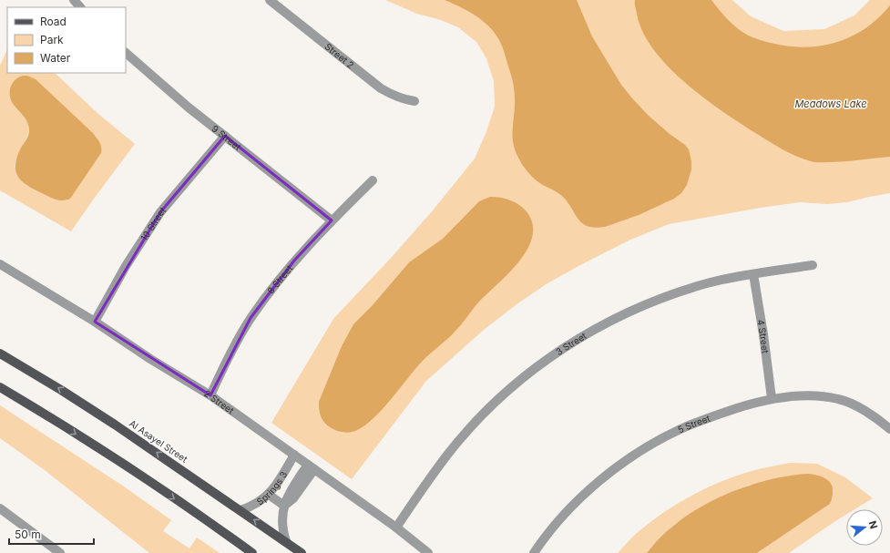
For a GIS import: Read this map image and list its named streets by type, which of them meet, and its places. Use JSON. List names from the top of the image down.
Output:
{
  "streets": {
    "main road": ["Al Asayel Street"],
    "street": [
      "Street 2",
      "9 Street",
      "10 Street",
      "8 Street",
      "4 Street",
      "3 Street",
      "2 Street",
      "5 Street",
      "Springs 3"
    ]
  },
  "crossings": [
    ["9 Street", "10 Street"],
    ["9 Street", "8 Street"],
    ["10 Street", "2 Street"],
    ["8 Street", "2 Street"],
    ["4 Street", "3 Street"],
    ["4 Street", "5 Street"],
    ["3 Street", "2 Street"],
    ["2 Street", "Springs 3"],
    ["Al Asayel Street", "Springs 3"]
  ],
  "water": ["Meadows Lake"],
  "legend": ["Road", "Park", "Water"],
  "scale_bar": "50 m",
  "north": "right"
}
